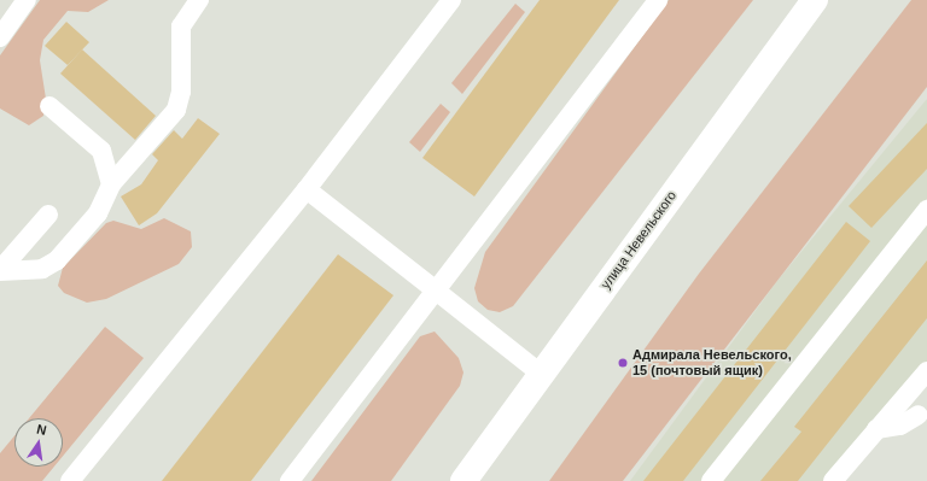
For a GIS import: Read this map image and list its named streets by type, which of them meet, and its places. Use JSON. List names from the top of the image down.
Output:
{
  "streets": {
    "main road": ["улица Невельского"]
  },
  "places": ["Адмирала Невельского, 15 (почтовый ящик)"],
  "north": "top"
}
